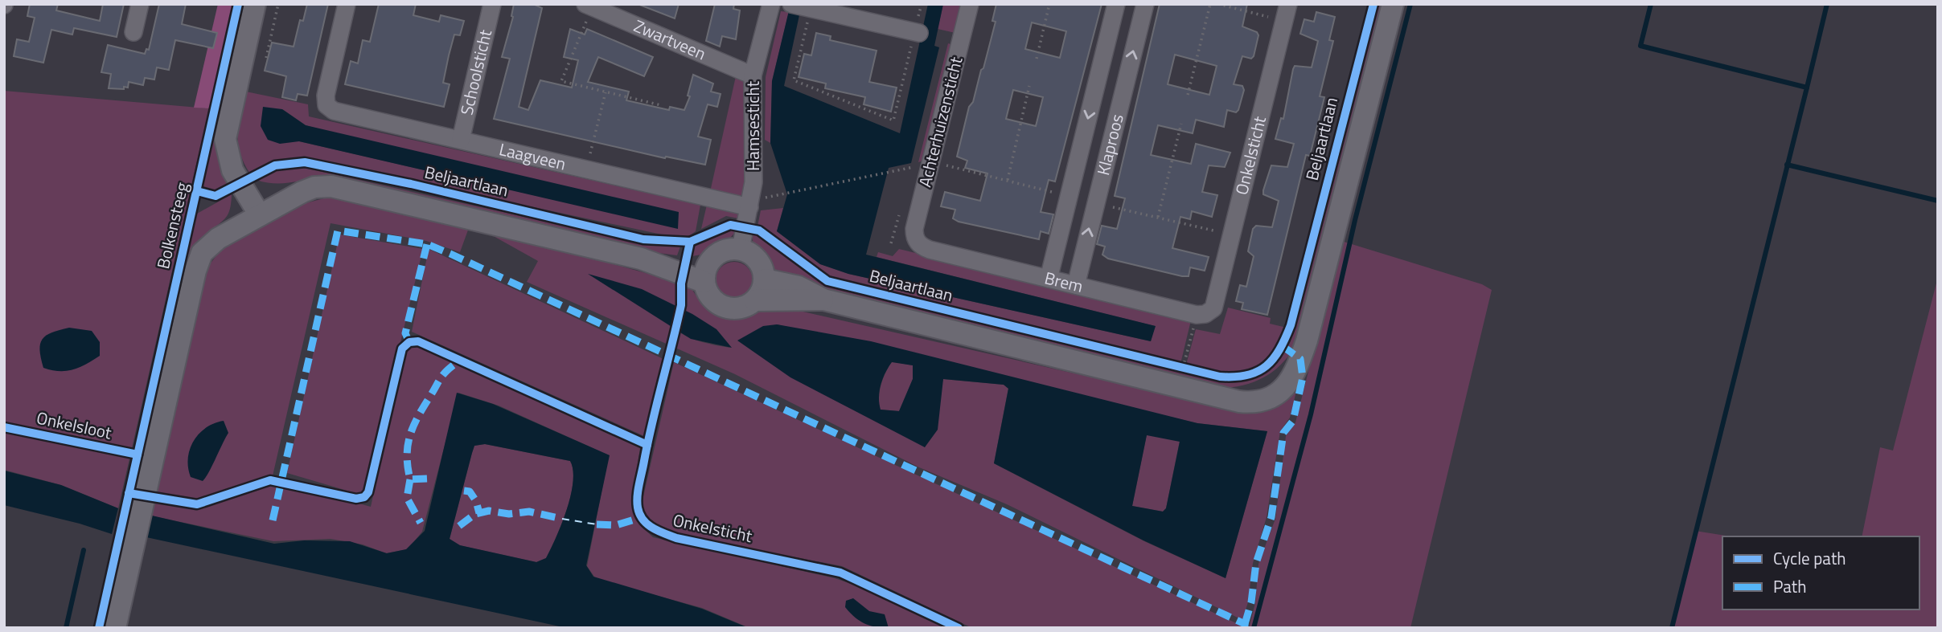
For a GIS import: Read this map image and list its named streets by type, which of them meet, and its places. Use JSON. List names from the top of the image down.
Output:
{
  "streets": {
    "street": [
      "Zwartveen",
      "Schoolsticht",
      "Achterhuizensticht",
      "Hamsesticht",
      "Beljaartlaan",
      "Klaproos",
      "Laagveen",
      "Onkelsticht",
      "Bolkensteeg",
      "Brem"
    ],
    "cycle path": ["Onkelsloot"]
  },
  "crossings": [
    ["Zwartveen", "Hamsesticht"],
    ["Schoolsticht", "Laagveen"],
    ["Achterhuizensticht", "Brem"],
    ["Hamsesticht", "Beljaartlaan"],
    ["Hamsesticht", "Laagveen"],
    ["Beljaartlaan", "Bolkensteeg"],
    ["Klaproos", "Brem"],
    ["Onkelsticht", "Brem"]
  ],
  "legend": ["Cycle path", "Path"]
}
